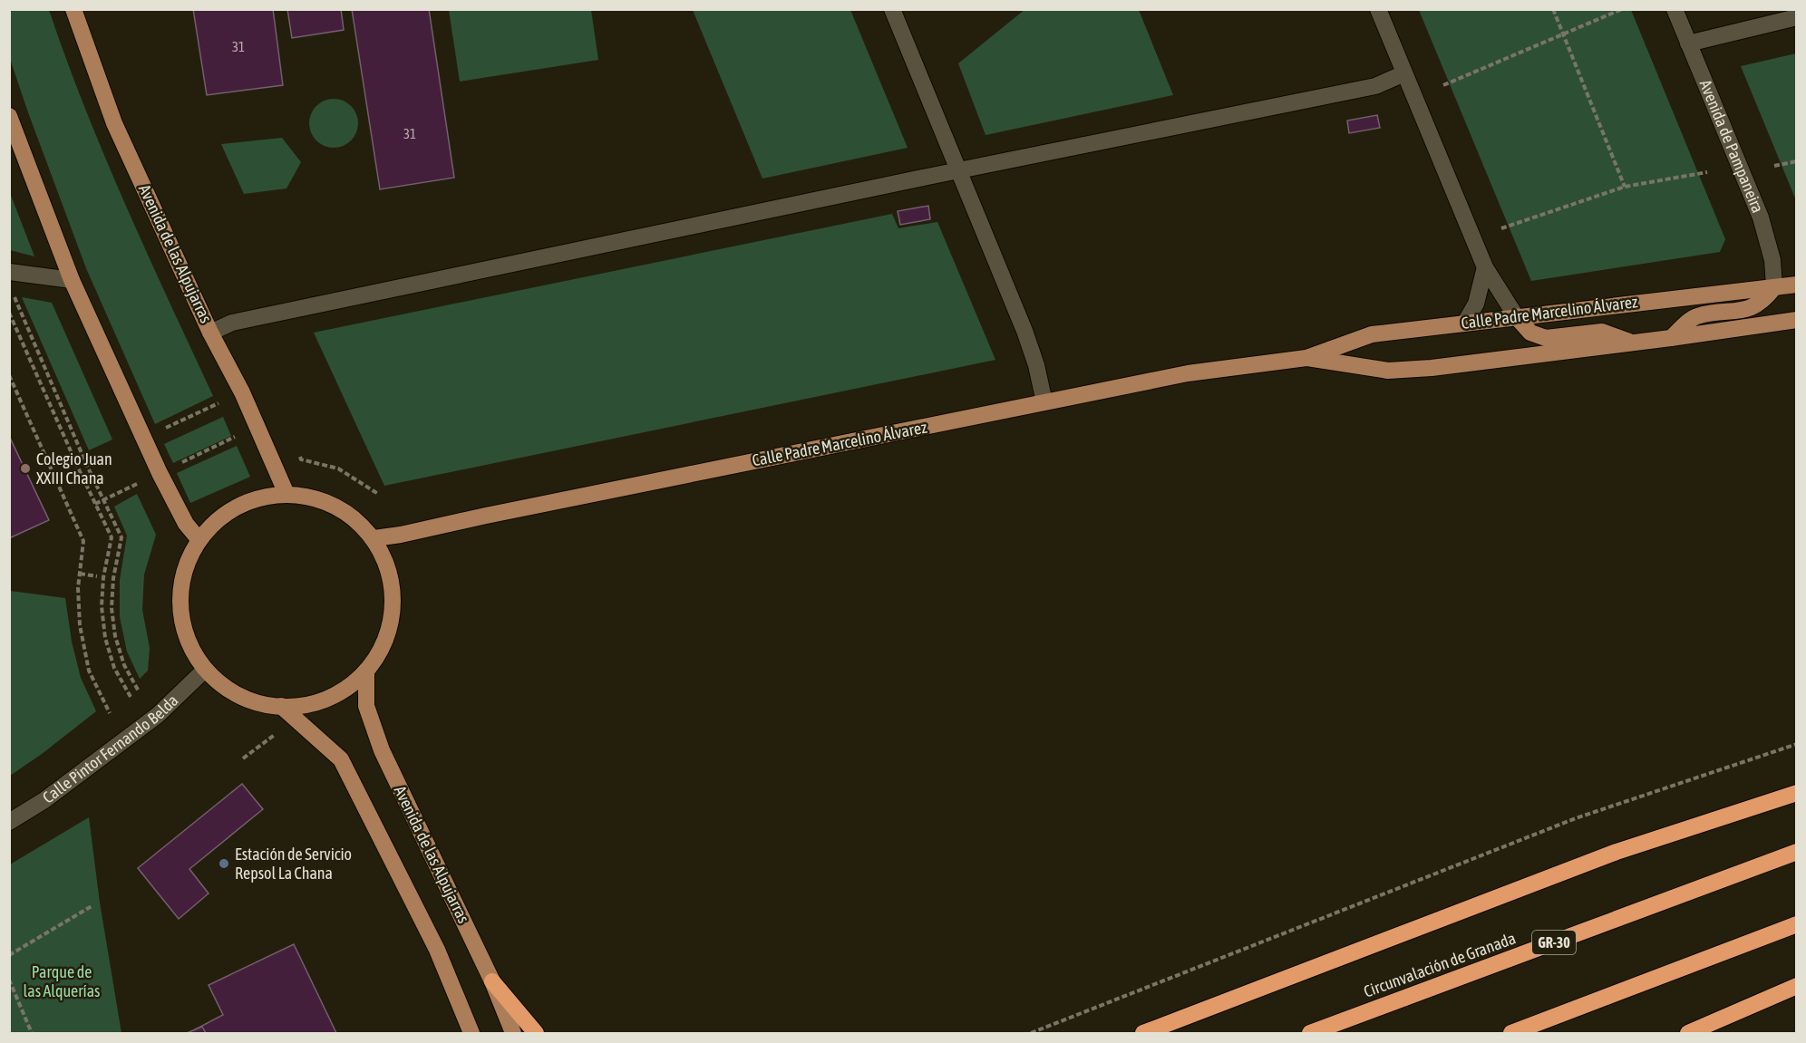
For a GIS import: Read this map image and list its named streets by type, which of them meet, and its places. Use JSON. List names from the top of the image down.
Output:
{
  "streets": {
    "highway": ["GR-30", "Circunvalación de Granada"],
    "main road": ["Avenida de las Alpujarras", "Calle Padre Marcelino Álvarez"],
    "street": ["Avenida de Pampaneira", "Calle Pintor Fernando Belda"]
  },
  "crossings": [
    ["Avenida de Pampaneira", "Calle Padre Marcelino Álvarez"]
  ],
  "parks": ["Parque de las Alquerías"],
  "places": ["Colegio Juan XXIII Chana", "Estación de Servicio Repsol La Chana"],
  "house_numbers": ["31", "31"]
}
